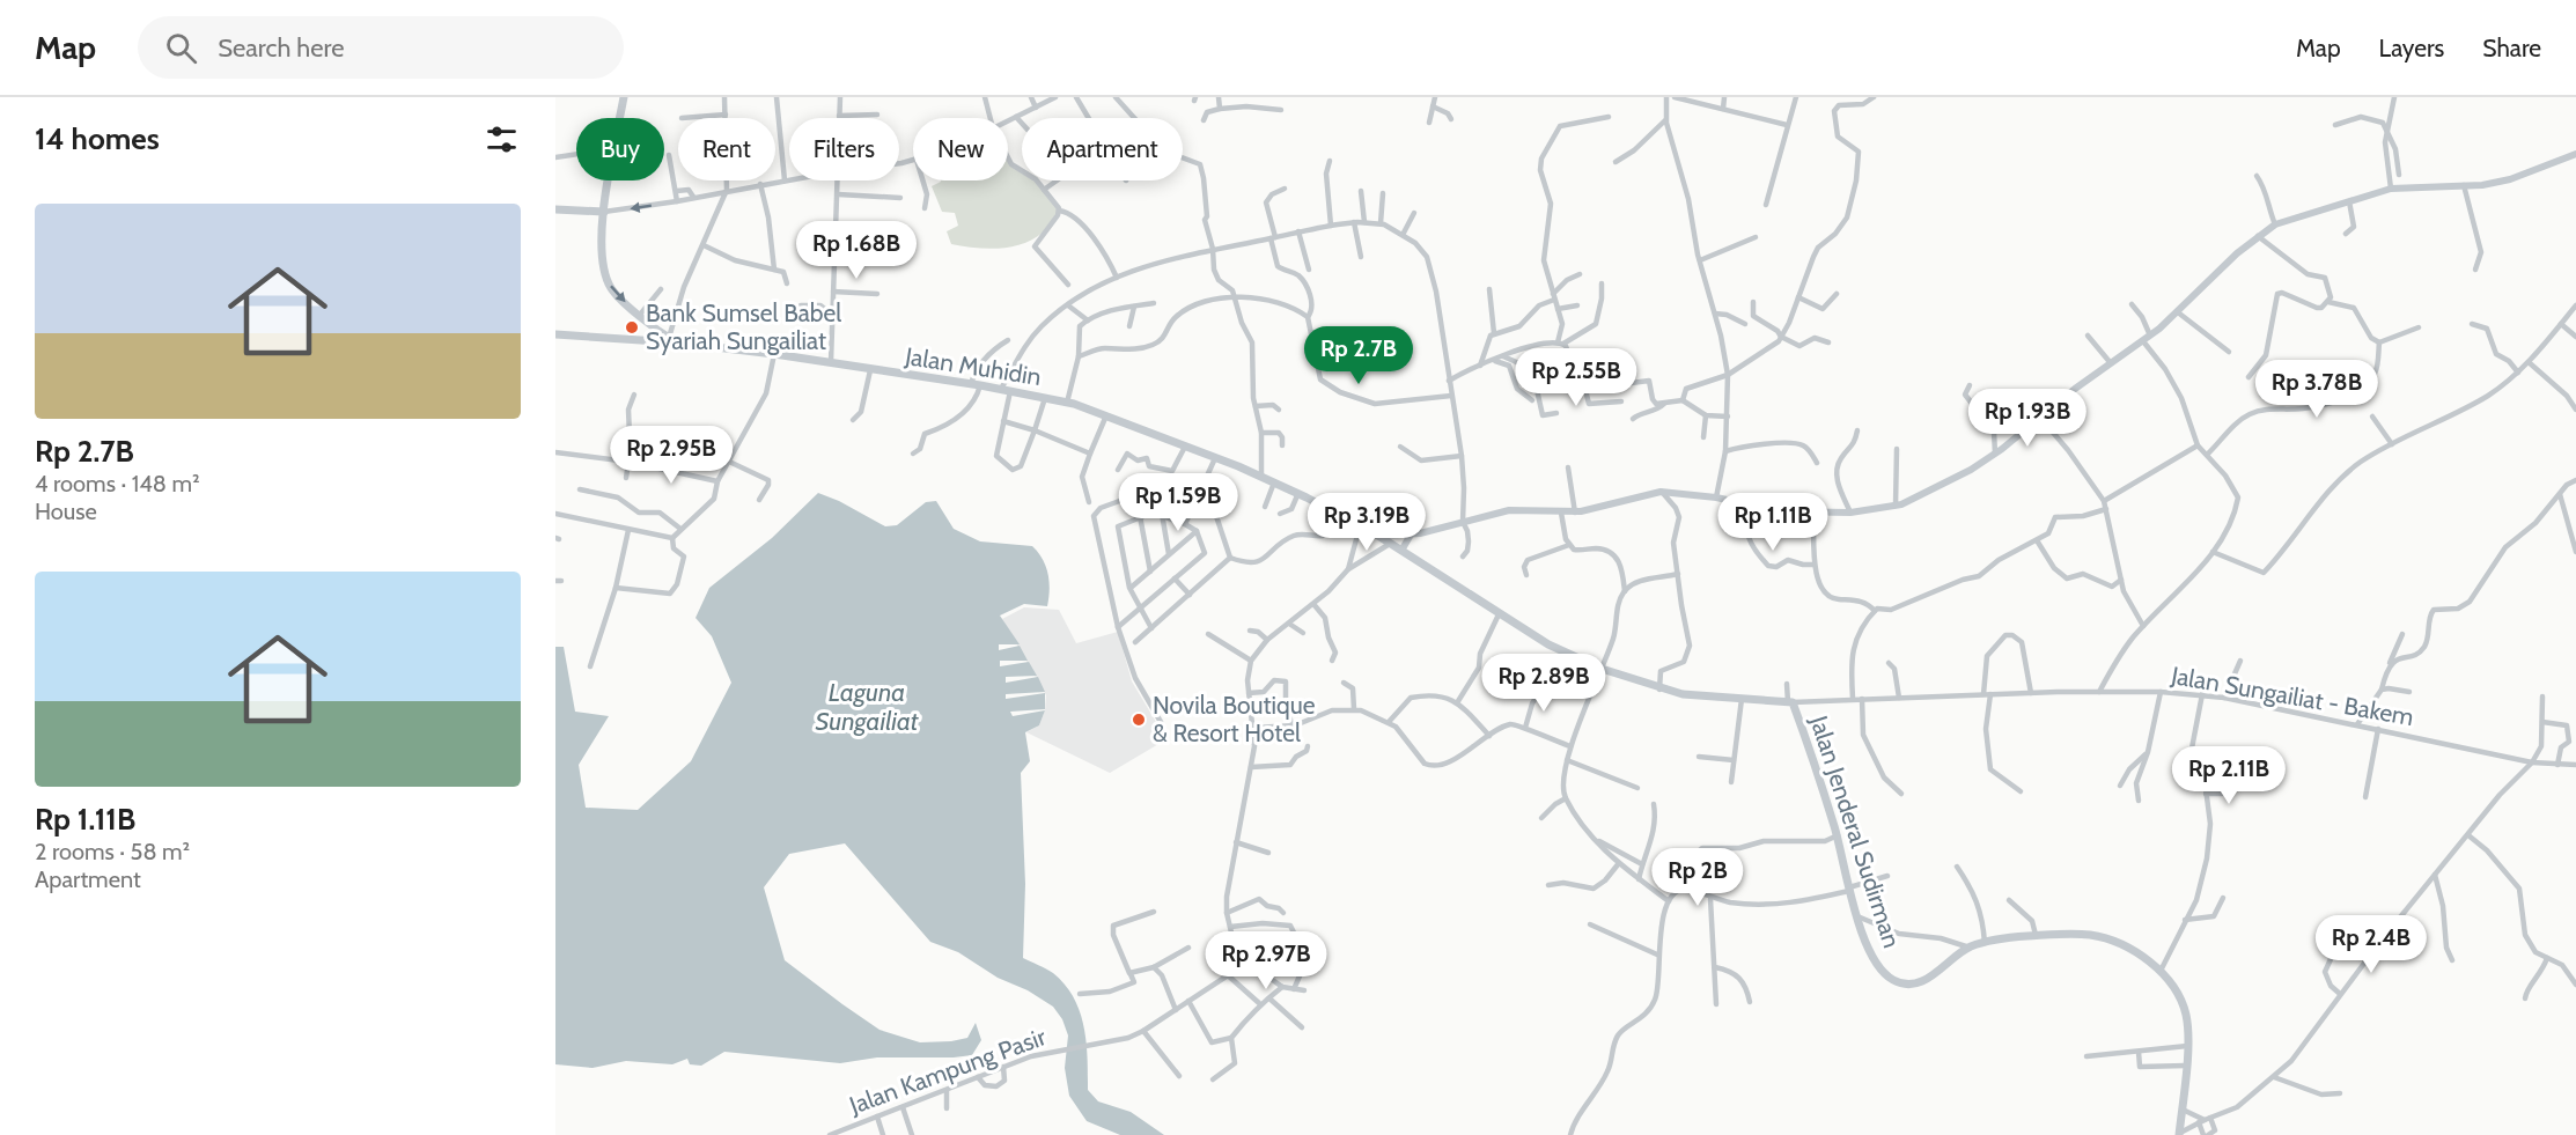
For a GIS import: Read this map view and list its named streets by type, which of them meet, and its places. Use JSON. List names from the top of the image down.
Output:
{
  "streets": {
    "highway": ["Jalan Muhidin", "Jalan Jenderal Sudirman"],
    "street": ["Jalan Sungailiat - Bakem", "Jalan Kampung Pasir"]
  },
  "crossings": [
    ["Jalan Muhidin", "Jalan Jenderal Sudirman"],
    ["Jalan Sungailiat - Bakem", "Jalan Jenderal Sudirman"]
  ],
  "water": ["Laguna Sungailiat"],
  "places": ["Bank Sumsel Babel Syariah Sungailiat", "Novila Boutique & Resort Hotel"],
  "page": {
    "header": "Map",
    "search": "Search here",
    "nav": ["Map", "Layers", "Share"],
    "heading": "14 homes",
    "chip": [
      "Buy",
      "Rent",
      "Filters",
      "New",
      "Apartment"
    ],
    "list": [
      {
        "name": "Rp 2.7B",
        "note": "4 rooms · 148 m² · House"
      },
      {
        "name": "Rp 1.11B",
        "note": "2 rooms · 58 m² · Apartment"
      }
    ],
    "price": [
      "Rp 1.68B",
      "Rp 2.7B",
      "Rp 2.55B",
      "Rp 3.78B",
      "Rp 1.93B",
      "Rp 2.95B",
      "Rp 1.59B",
      "Rp 3.19B",
      "Rp 1.11B",
      "Rp 2.89B",
      "Rp 2.11B",
      "Rp 2B",
      "Rp 2.4B",
      "Rp 2.97B"
    ]
  }
}
